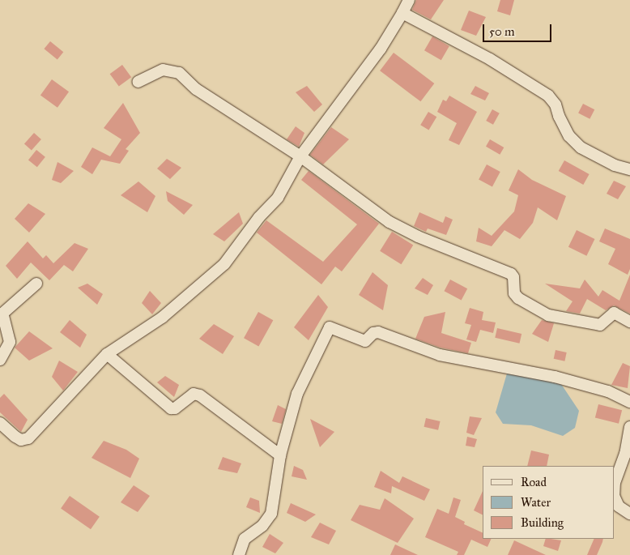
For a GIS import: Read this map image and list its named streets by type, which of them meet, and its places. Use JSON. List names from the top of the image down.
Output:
{
  "legend": ["Road", "Water", "Building"],
  "scale_bar": "50 m"
}
